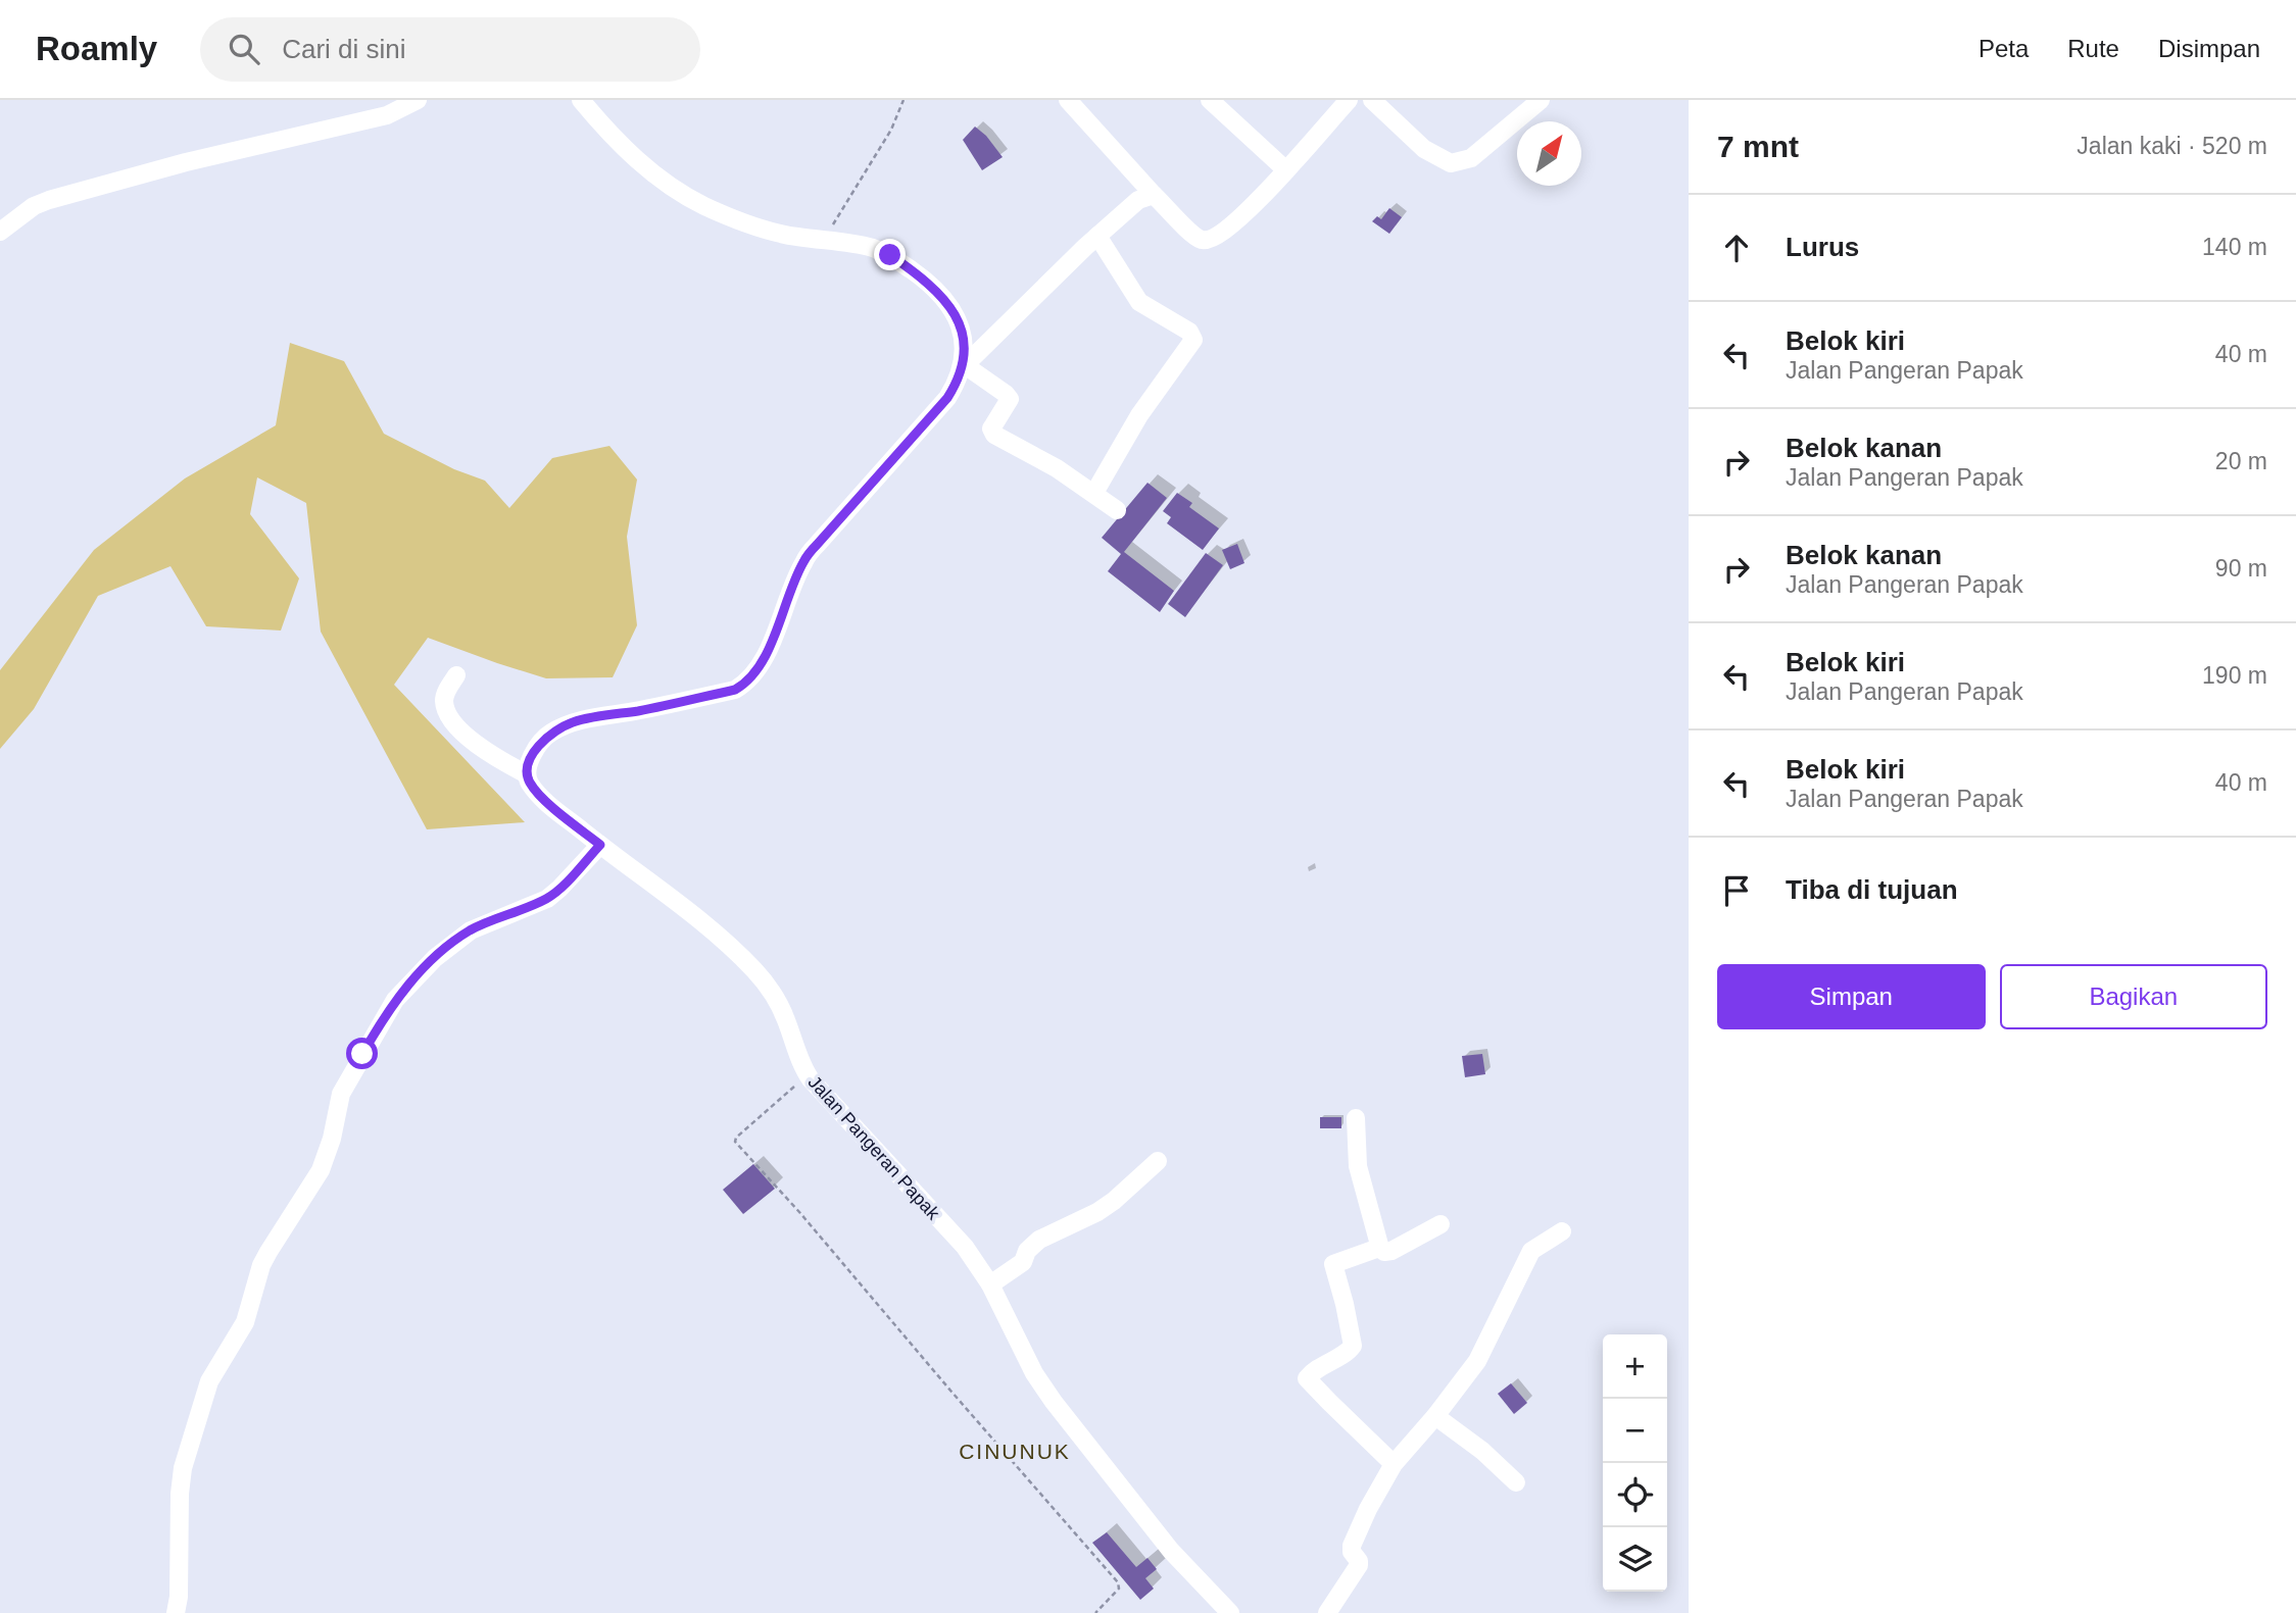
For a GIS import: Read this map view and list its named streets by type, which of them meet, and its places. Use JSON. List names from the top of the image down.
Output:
{
  "streets": {
    "street": ["Jalan Pangeran Papak"]
  },
  "districts": ["CINUNUK"],
  "north": "top right",
  "page": {
    "header": "Roamly",
    "search": "Cari di sini",
    "nav": ["Peta", "Rute", "Disimpan"],
    "heading": ["7 mnt", "Jalan kaki · 520 m"],
    "list": [
      ["Lurus", "140 m"],
      ["Belok kiri", "Jalan Pangeran Papak", "40 m"],
      ["Belok kanan", "Jalan Pangeran Papak", "20 m"],
      ["Belok kanan", "Jalan Pangeran Papak", "90 m"],
      ["Belok kiri", "Jalan Pangeran Papak", "190 m"],
      ["Belok kiri", "Jalan Pangeran Papak", "40 m"],
      "Tiba di tujuan"
    ],
    "buttons": ["Simpan", "Bagikan"],
    "map_buttons": ["+", "−"]
  }
}
